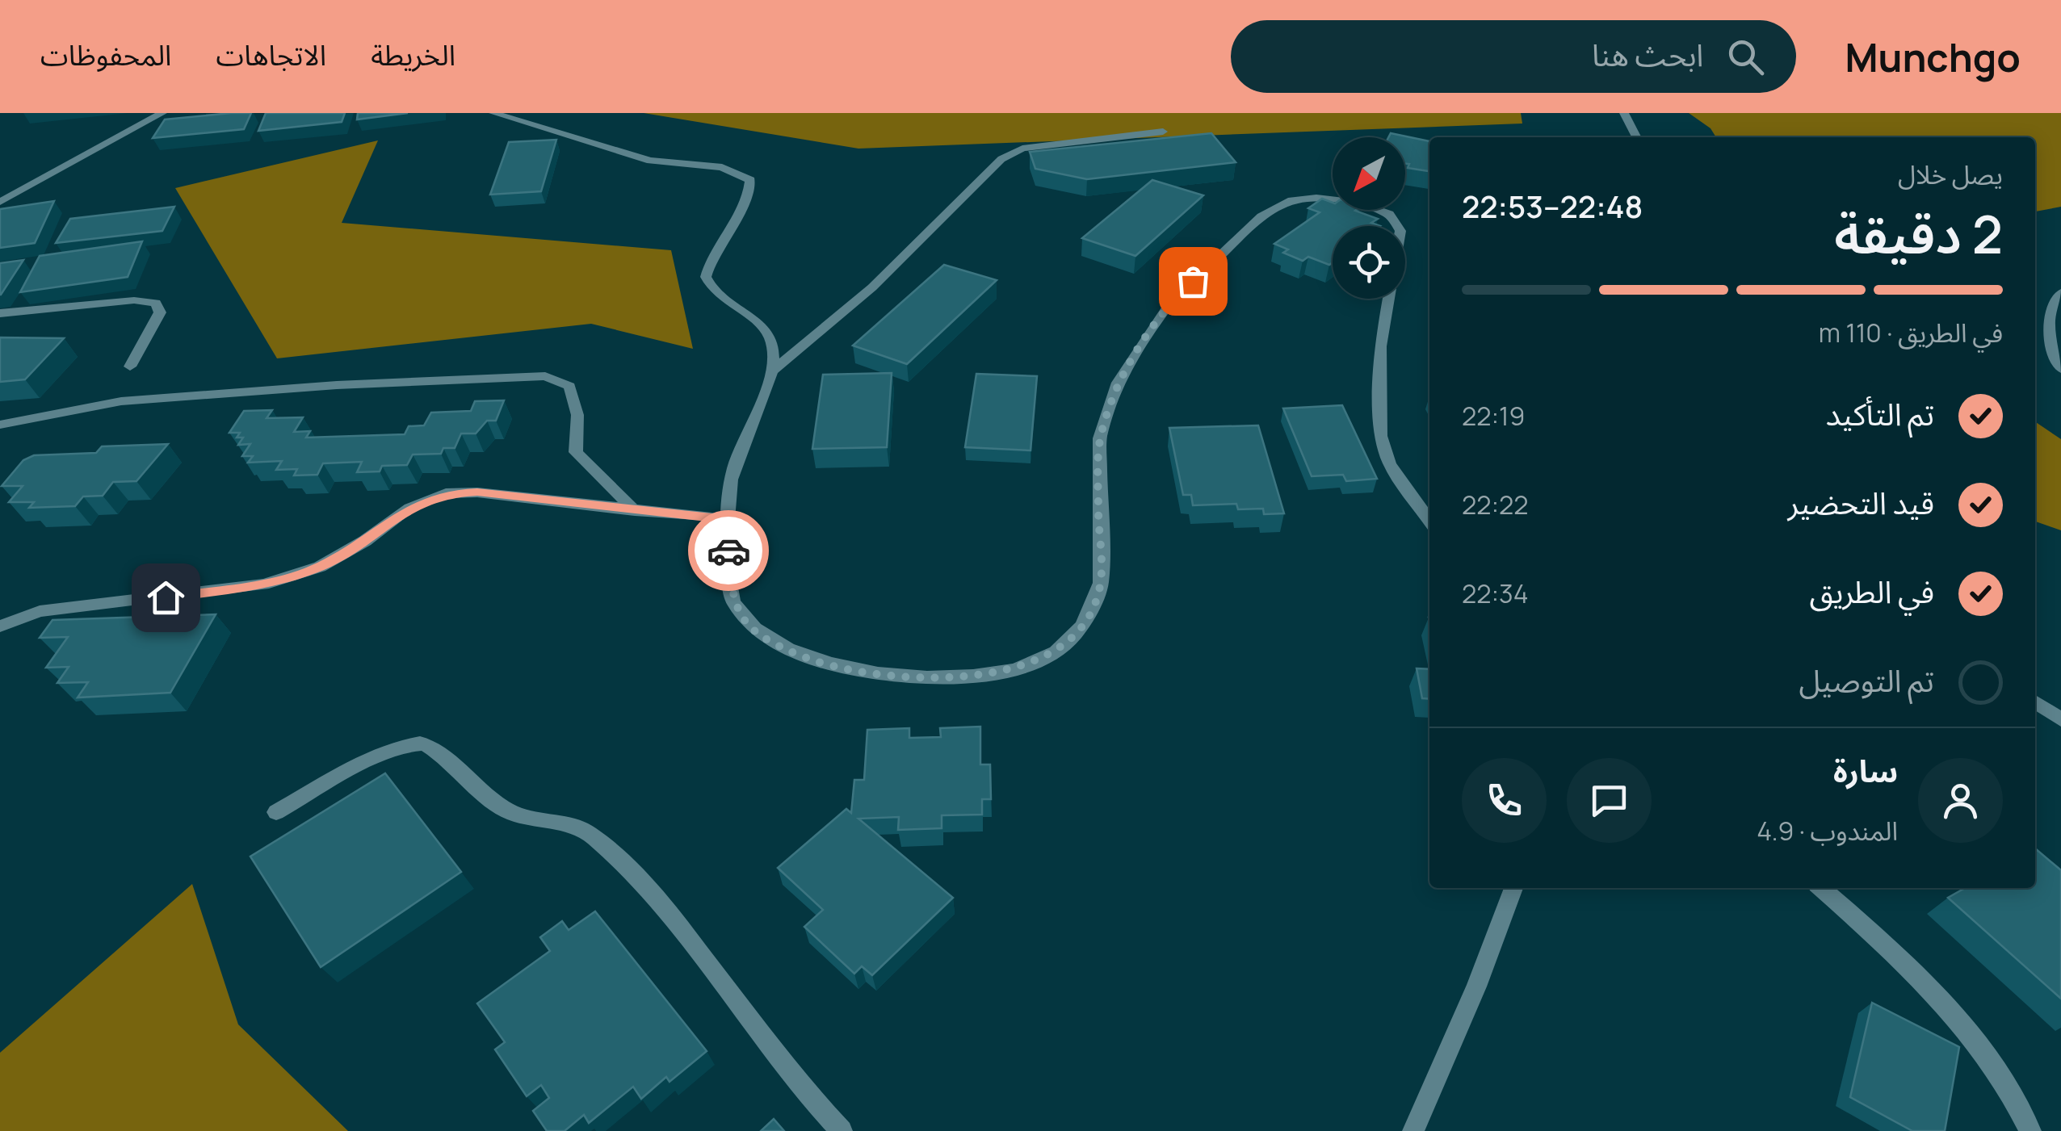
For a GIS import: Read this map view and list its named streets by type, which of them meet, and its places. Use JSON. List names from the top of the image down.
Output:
{
  "north": "bottom left",
  "page": {
    "header": "Munchgo",
    "search": "ابحث هنا",
    "nav": ["الخريطة", "الاتجاهات", "المحفوظات"],
    "heading": ["2 دقيقة", "يصل خلال", "22:48–22:53"],
    "panel": ["سارة", "المندوب · 4.9"],
    "bar": "في الطريق · 110 m",
    "list": [
      ["تم التأكيد", "22:19"],
      ["قيد التحضير", "22:22"],
      ["في الطريق", "22:34"],
      "تم التوصيل"
    ]
  }
}
